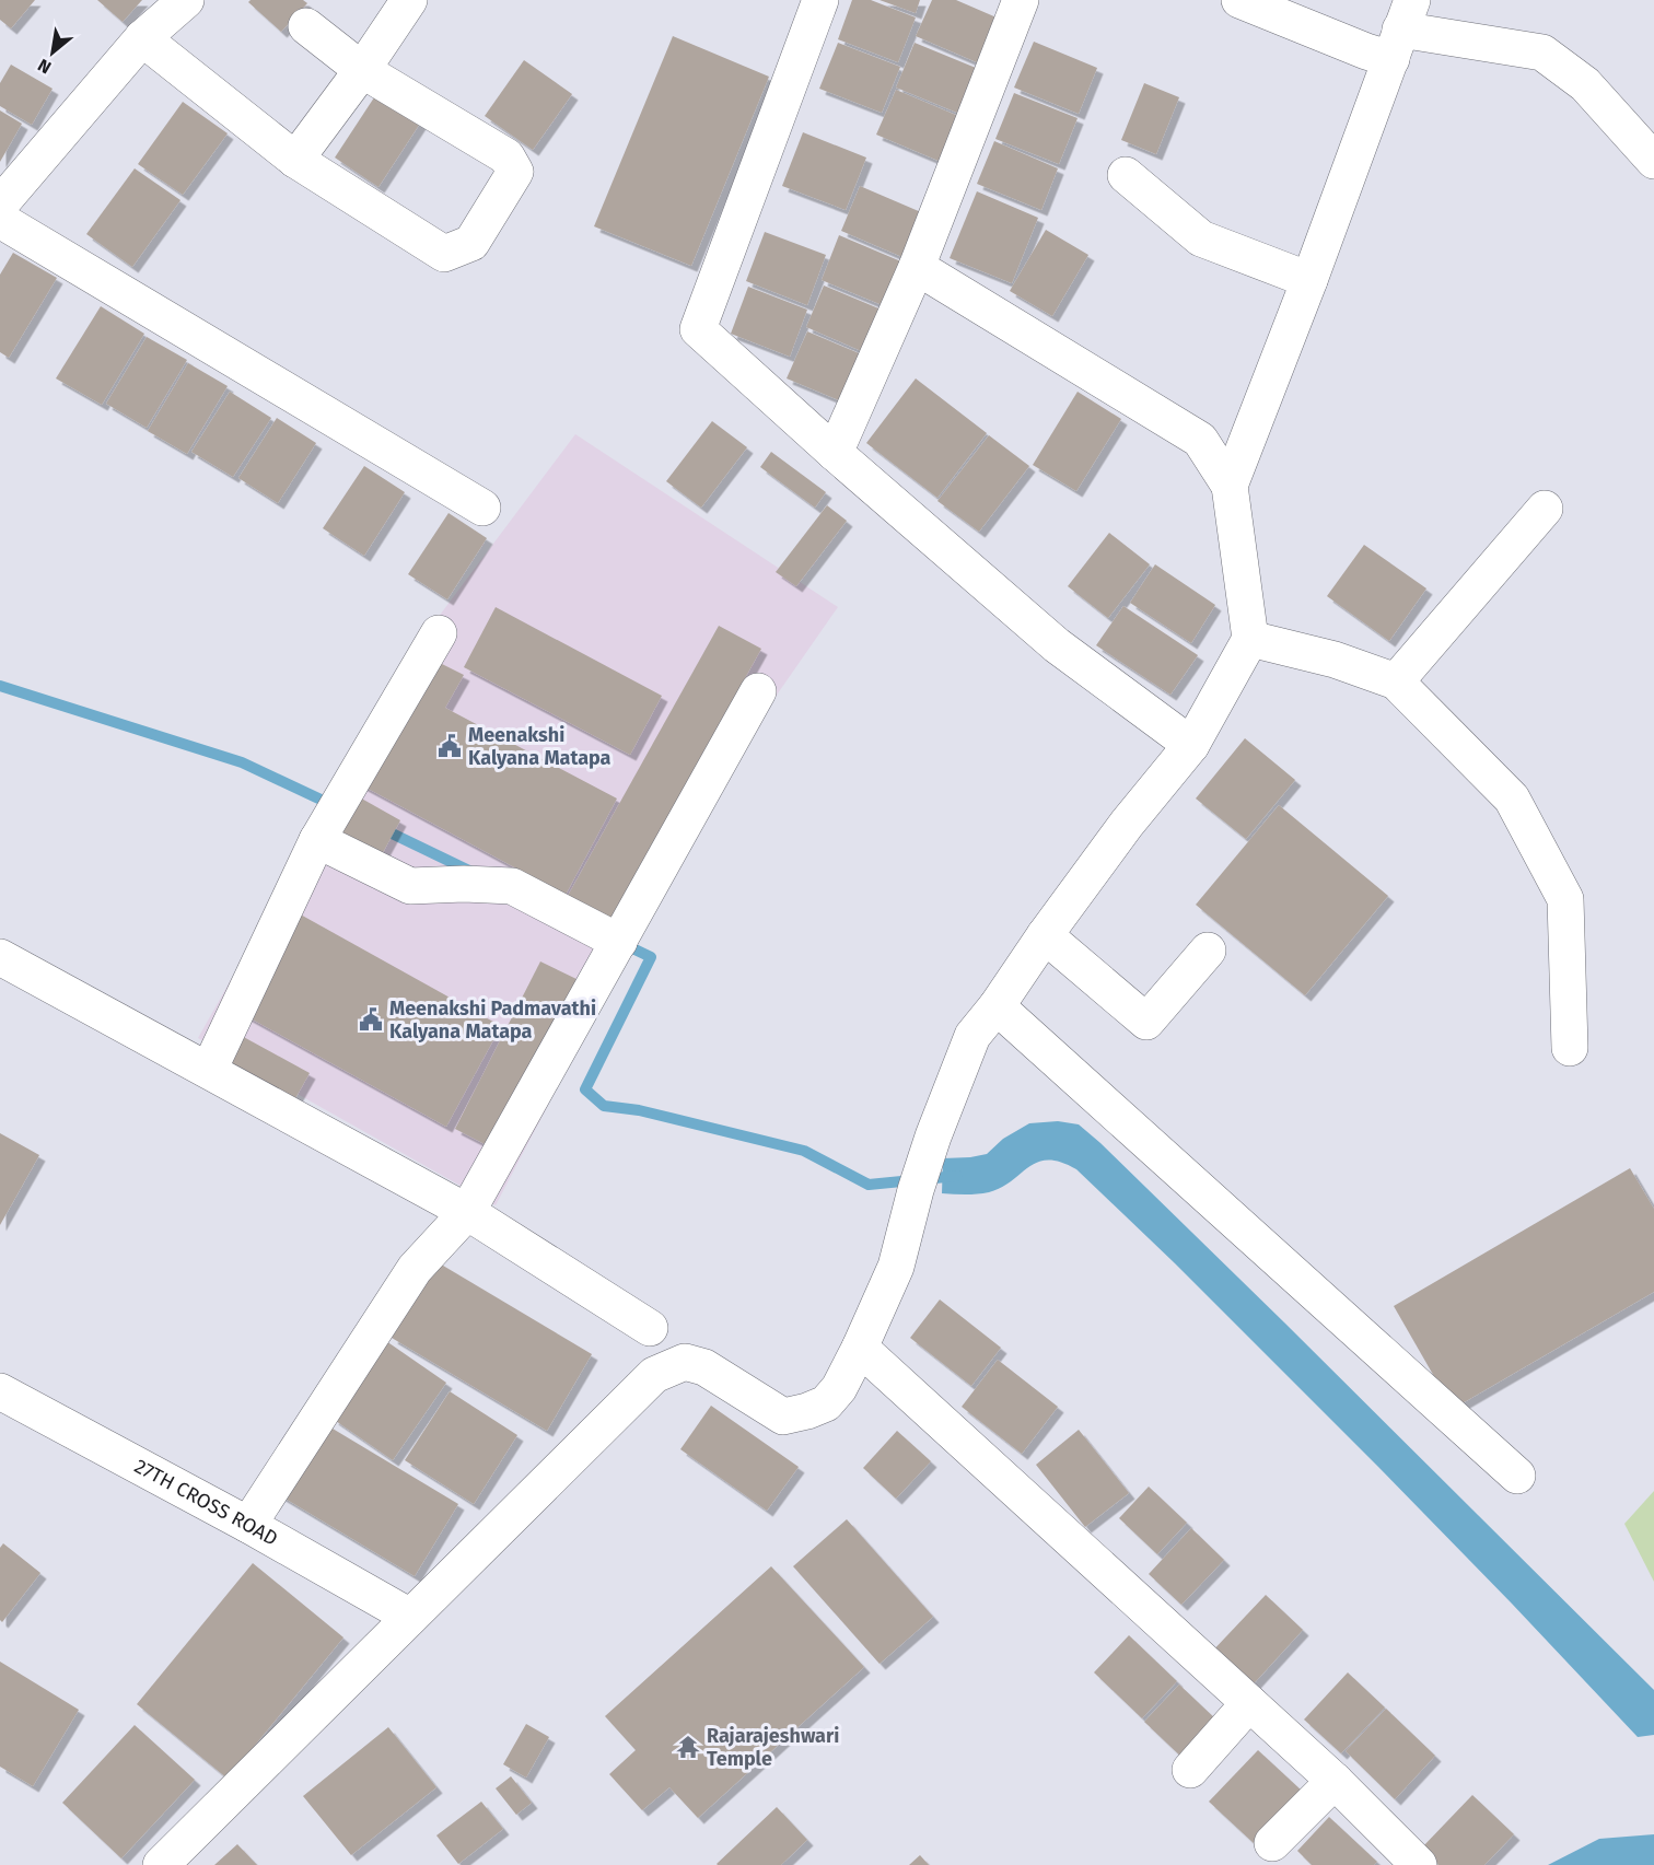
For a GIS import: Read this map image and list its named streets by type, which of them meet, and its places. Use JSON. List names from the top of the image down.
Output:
{
  "streets": {
    "street": ["27TH CROSS ROAD"]
  },
  "places": {
    "public building": ["Meenakshi Kalyana Matapa", "Meenakshi Padmavathi Kalyana Matapa"],
    "temple": ["Rajarajeshwari Temple"]
  },
  "north": "bottom left"
}
